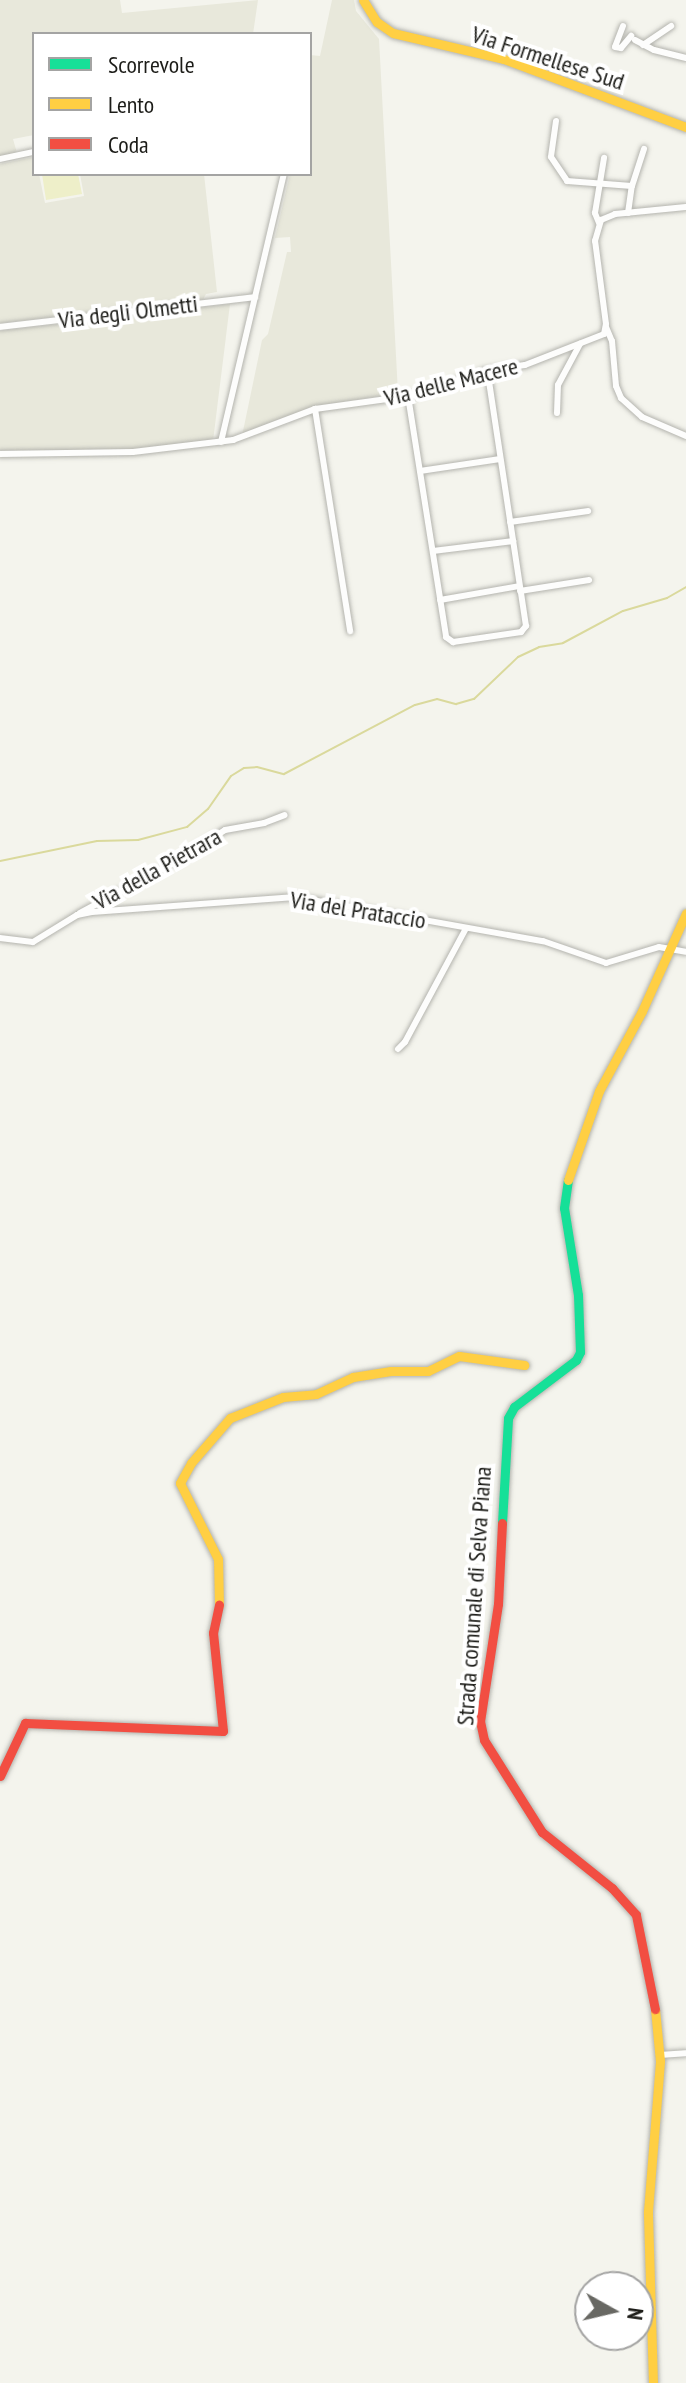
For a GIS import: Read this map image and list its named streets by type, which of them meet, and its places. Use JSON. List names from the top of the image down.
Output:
{
  "streets": {
    "street": [
      "Via Formellese Sud",
      "Via degli Olmetti",
      "Via delle Macere",
      "Via della Pietrara",
      "Via del Prataccio",
      "Strada comunale di Selva Piana"
    ]
  },
  "crossings": [
    ["Via della Pietrara", "Via del Prataccio"],
    ["Via del Prataccio", "Strada comunale di Selva Piana"]
  ],
  "legend": ["Scorrevole", "Lento", "Coda"],
  "north": "right"
}
